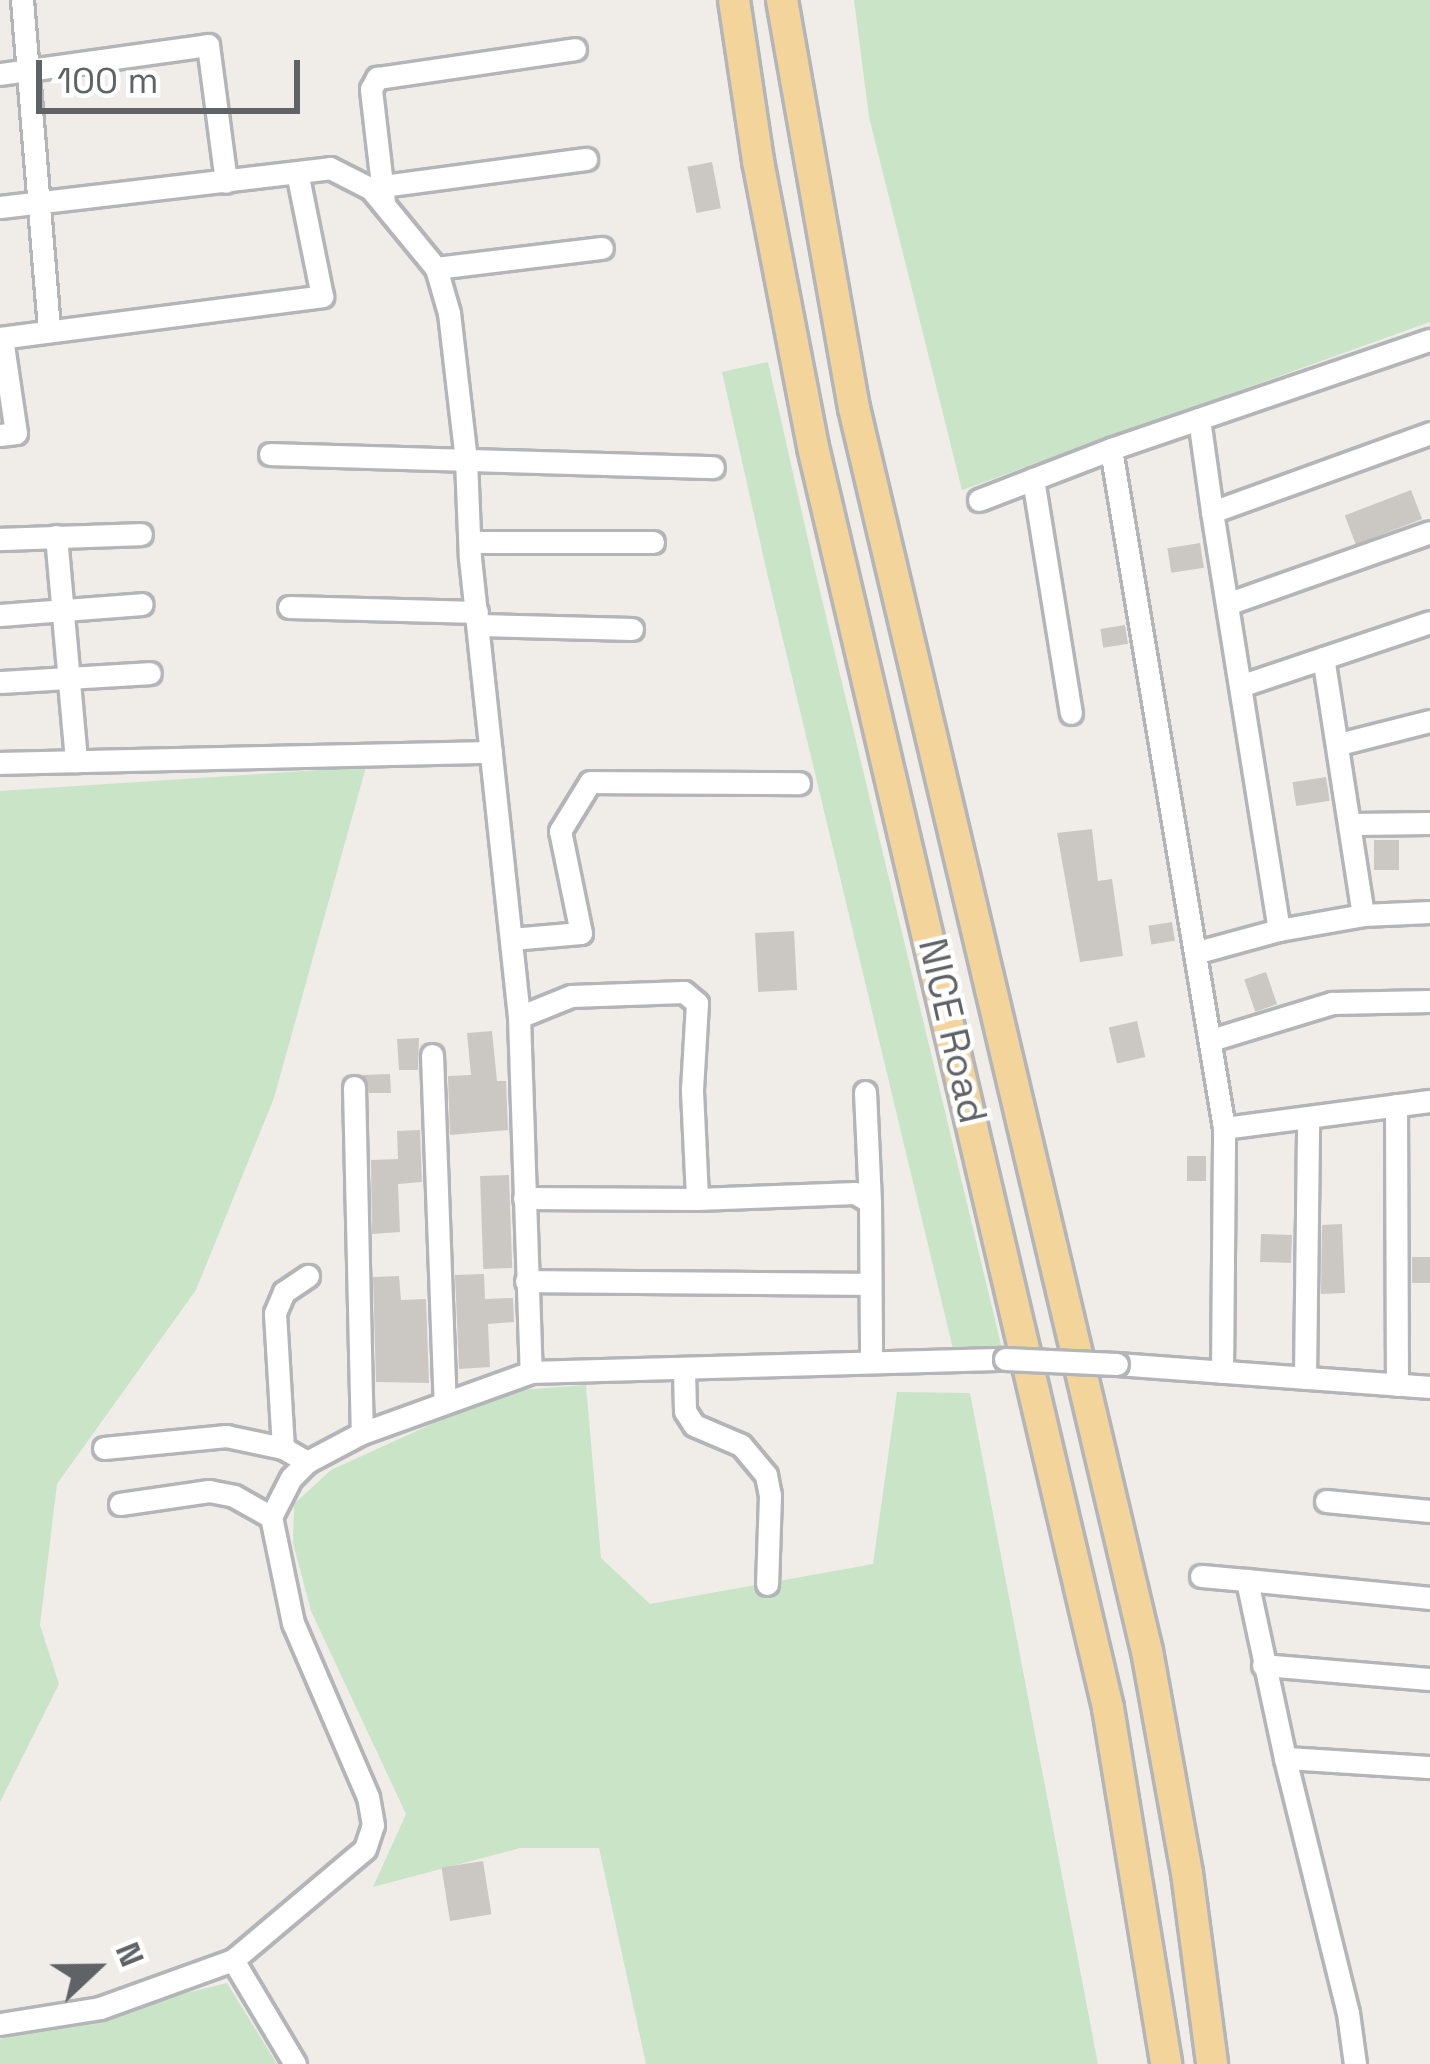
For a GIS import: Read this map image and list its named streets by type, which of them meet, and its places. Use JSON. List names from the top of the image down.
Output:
{
  "streets": {
    "highway": ["NICE Road"]
  },
  "scale_bar": "100 m",
  "north": "right"
}
